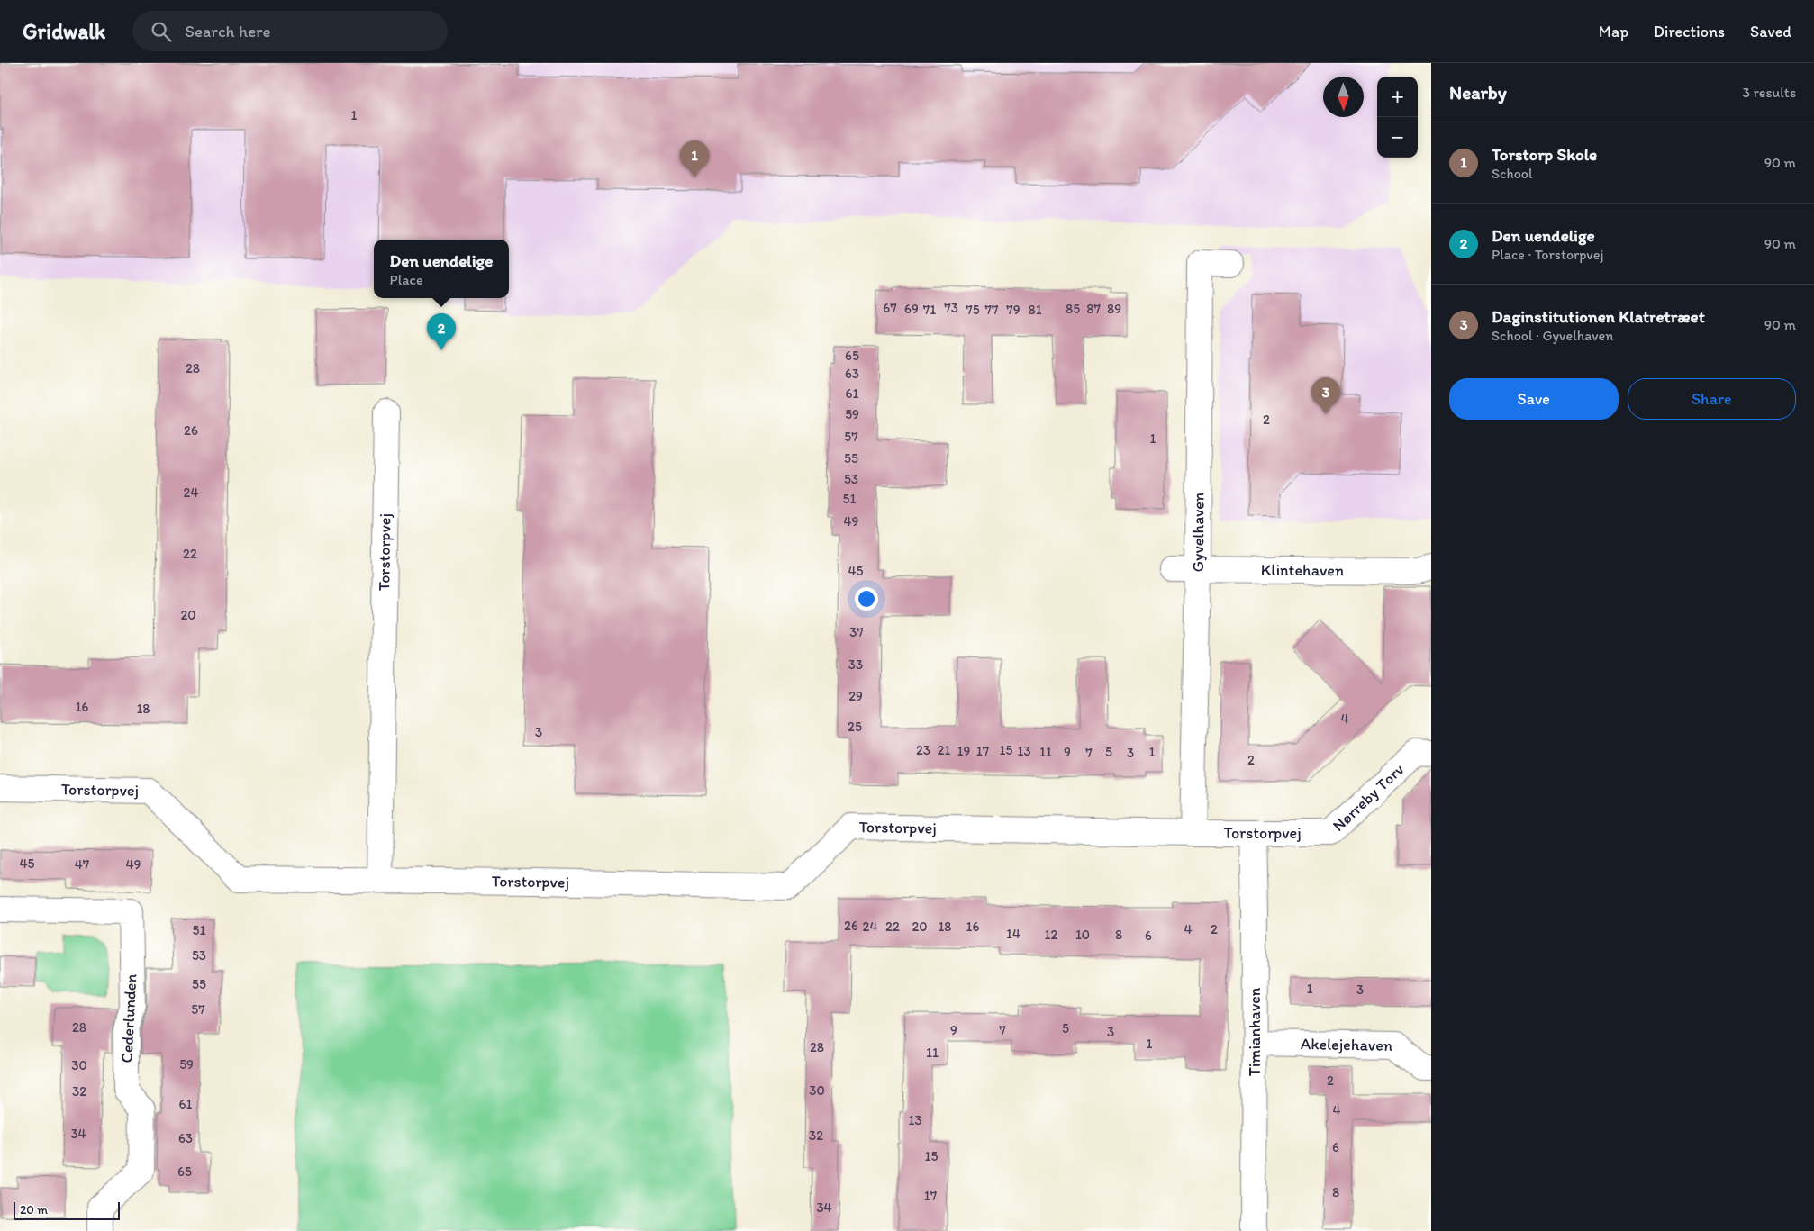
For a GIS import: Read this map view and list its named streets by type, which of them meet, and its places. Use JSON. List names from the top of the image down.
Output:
{
  "streets": {
    "street": [
      "Gyvelhaven",
      "Torstorpvej",
      "Klintehaven",
      "Nørreby Torv",
      "Cederlunden",
      "Timianhaven",
      "Akelejehaven"
    ]
  },
  "crossings": [
    ["Gyvelhaven", "Torstorpvej"],
    ["Gyvelhaven", "Klintehaven"],
    ["Torstorpvej", "Nørreby Torv"],
    ["Torstorpvej", "Timianhaven"],
    ["Timianhaven", "Akelejehaven"]
  ],
  "house_numbers": [
    "1",
    "67",
    "73",
    "69",
    "85",
    "87",
    "89",
    "71",
    "75",
    "77",
    "79",
    "81",
    "65",
    "28",
    "63",
    "61",
    "59",
    "2",
    "26",
    "57",
    "1",
    "55",
    "53",
    "24",
    "51",
    "49",
    "22",
    "45",
    "20",
    "37",
    "33",
    "29",
    "16",
    "18",
    "4",
    "25",
    "3",
    "23",
    "21",
    "15",
    "19",
    "17",
    "13",
    "11",
    "9",
    "5",
    "1",
    "7",
    "3",
    "2",
    "45",
    "47",
    "49",
    "26",
    "24",
    "22",
    "20",
    "18",
    "16",
    "4",
    "2",
    "51",
    "14",
    "12",
    "10",
    "8",
    "6",
    "53",
    "55",
    "1",
    "3",
    "57",
    "28",
    "5",
    "9",
    "7",
    "3",
    "1",
    "28",
    "11",
    "59",
    "30",
    "2",
    "30",
    "32",
    "61",
    "4",
    "13",
    "34",
    "32",
    "63",
    "6",
    "15",
    "65",
    "8",
    "17",
    "34"
  ],
  "scale_bar": "20 m",
  "north": "bottom",
  "page": {
    "header": "Gridwalk",
    "search": "Search here",
    "nav": ["Map", "Directions", "Saved"],
    "heading": ["Nearby", "3 results"],
    "map_buttons": ["+", "−"],
    "list": [
      {
        "mark": "1",
        "name": "Torstorp Skole",
        "note": "School",
        "value": "90 m"
      },
      {
        "mark": "2",
        "name": "Den uendelige",
        "note": "Place · Torstorpvej",
        "value": "90 m"
      },
      {
        "mark": "3",
        "name": "Daginstitutionen Klatretræet",
        "note": "School · Gyvelhaven",
        "value": "90 m"
      }
    ],
    "pins": ["1", "2", "3"],
    "popup": ["Den uendelige", "Place"],
    "buttons": ["Save", "Share"],
    "scale": "20 m"
  }
}
